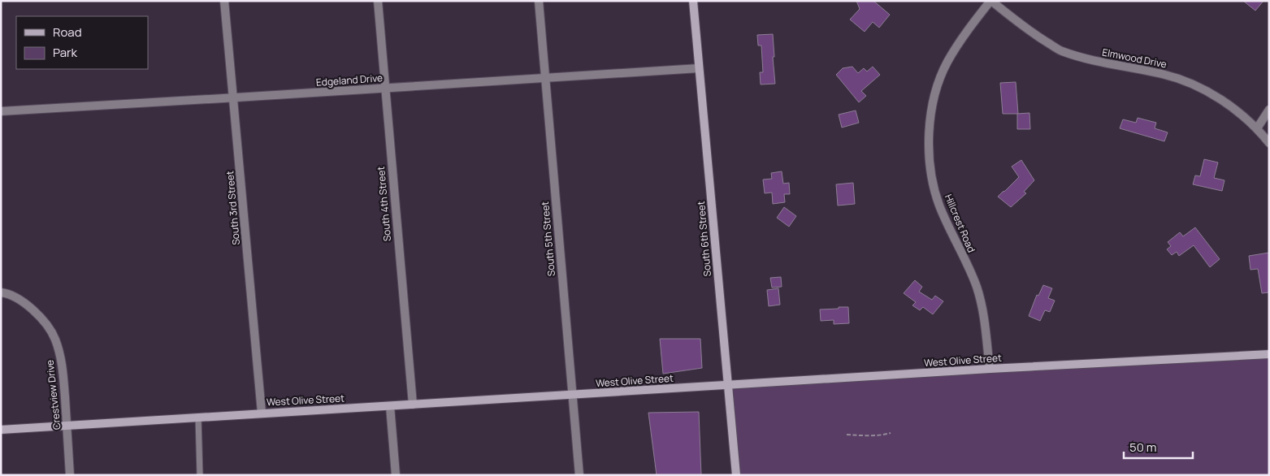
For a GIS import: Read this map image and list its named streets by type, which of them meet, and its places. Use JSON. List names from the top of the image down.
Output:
{
  "streets": {
    "main road": ["South 6th Street", "West Olive Street"],
    "street": [
      "Elmwood Drive",
      "Edgeland Drive",
      "South 4th Street",
      "South 3rd Street",
      "Hillcrest Road",
      "South 5th Street",
      "Crestview Drive"
    ]
  },
  "crossings": [
    ["Elmwood Drive", "Hillcrest Road"],
    ["Edgeland Drive", "South 4th Street"],
    ["Edgeland Drive", "South 3rd Street"],
    ["Edgeland Drive", "South 5th Street"],
    ["Edgeland Drive", "South 6th Street"],
    ["South 4th Street", "West Olive Street"],
    ["South 3rd Street", "West Olive Street"],
    ["Hillcrest Road", "West Olive Street"],
    ["South 5th Street", "West Olive Street"],
    ["South 6th Street", "West Olive Street"],
    ["West Olive Street", "Crestview Drive"]
  ],
  "legend": ["Road", "Park"],
  "scale_bar": "50 m"
}
